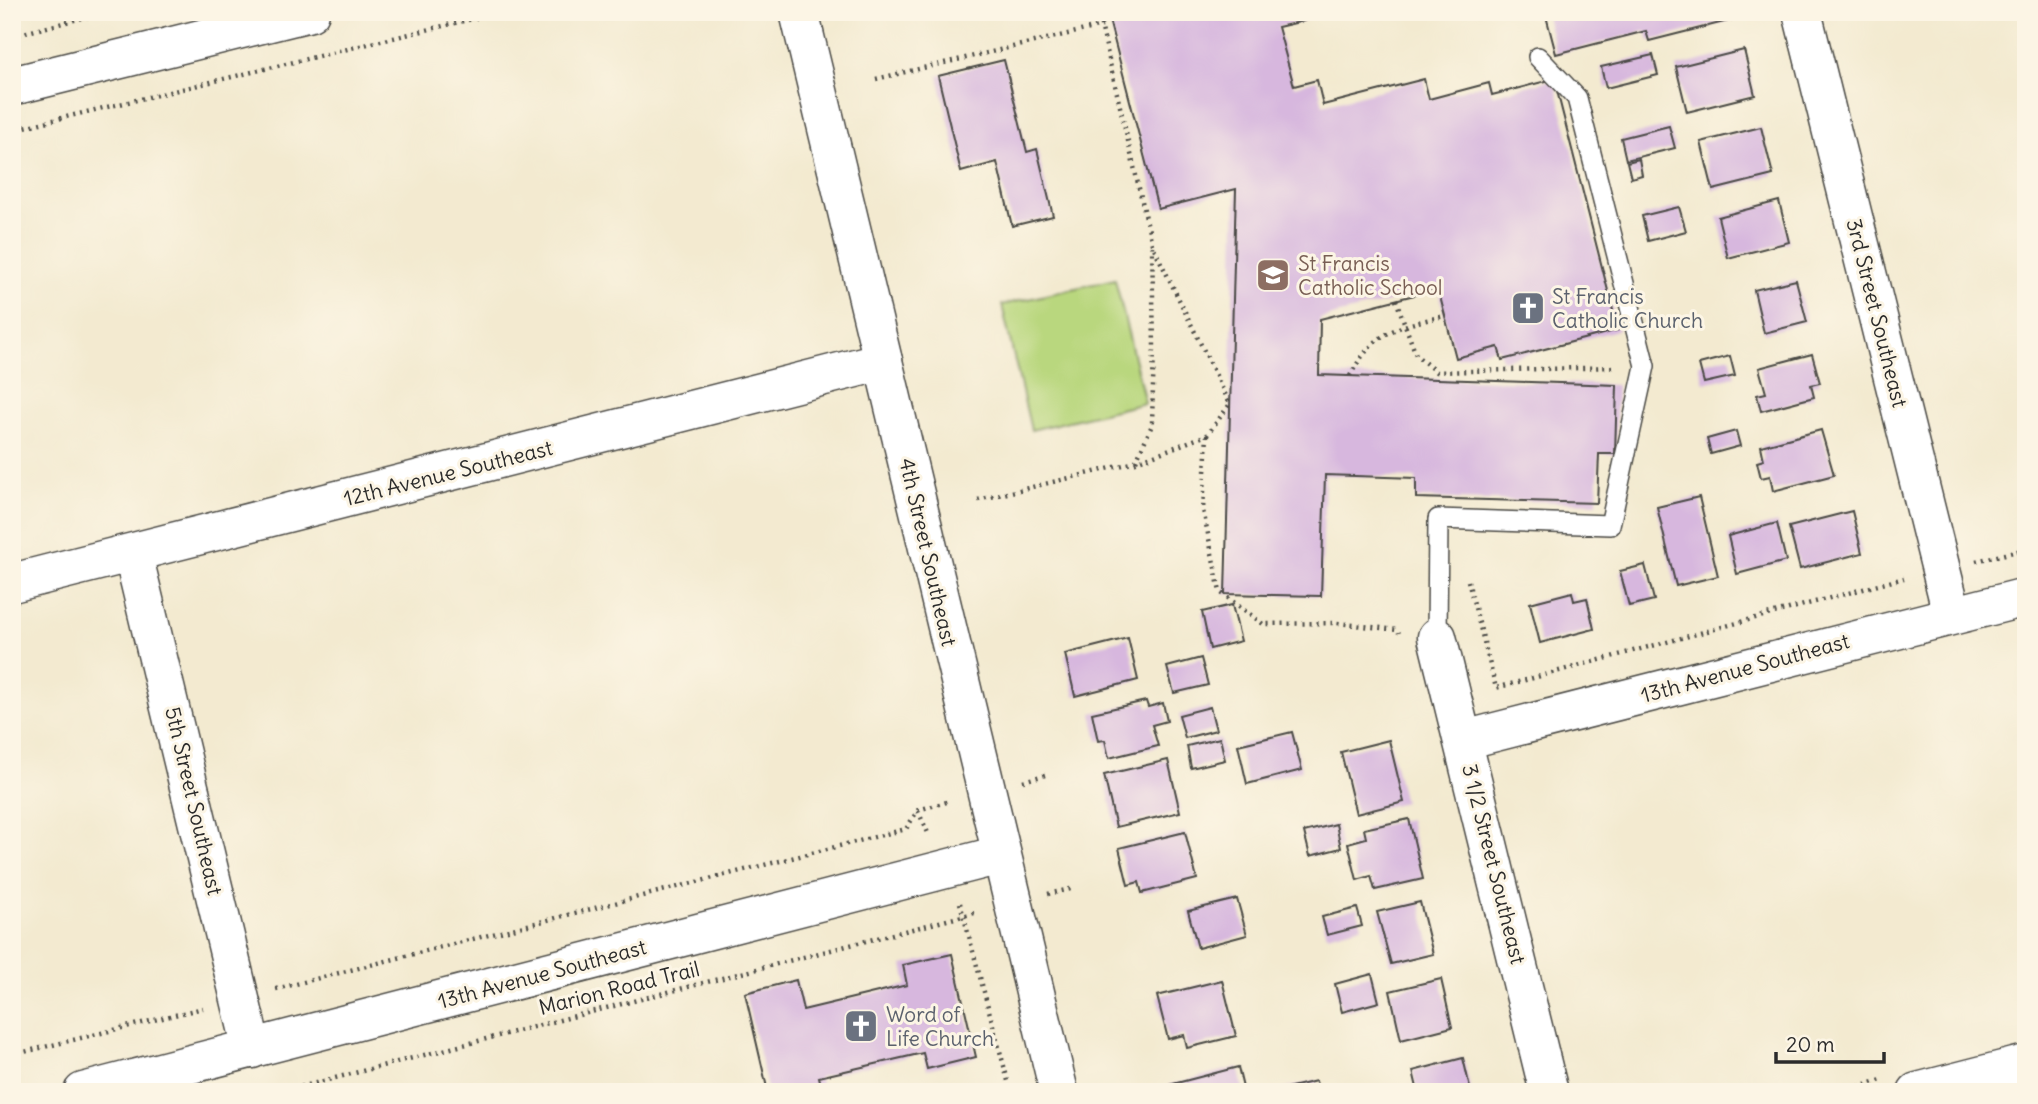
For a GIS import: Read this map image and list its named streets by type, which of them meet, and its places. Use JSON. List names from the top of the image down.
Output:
{
  "streets": {
    "street": [
      "3rd Street Southeast",
      "12th Avenue Southeast",
      "4th Street Southeast",
      "13th Avenue Southeast",
      "5th Street Southeast",
      "3 1/2 Street Southeast"
    ],
    "path": ["Marion Road Trail"]
  },
  "crossings": [
    ["3rd Street Southeast", "13th Avenue Southeast"],
    ["12th Avenue Southeast", "4th Street Southeast"],
    ["12th Avenue Southeast", "5th Street Southeast"],
    ["4th Street Southeast", "13th Avenue Southeast"],
    ["13th Avenue Southeast", "5th Street Southeast"],
    ["13th Avenue Southeast", "3 1/2 Street Southeast"]
  ],
  "places": {
    "school or university": ["St Francis Catholic School"],
    "church": ["St Francis Catholic Church", "Word of Life Church"]
  },
  "scale_bar": "20 m"
}
